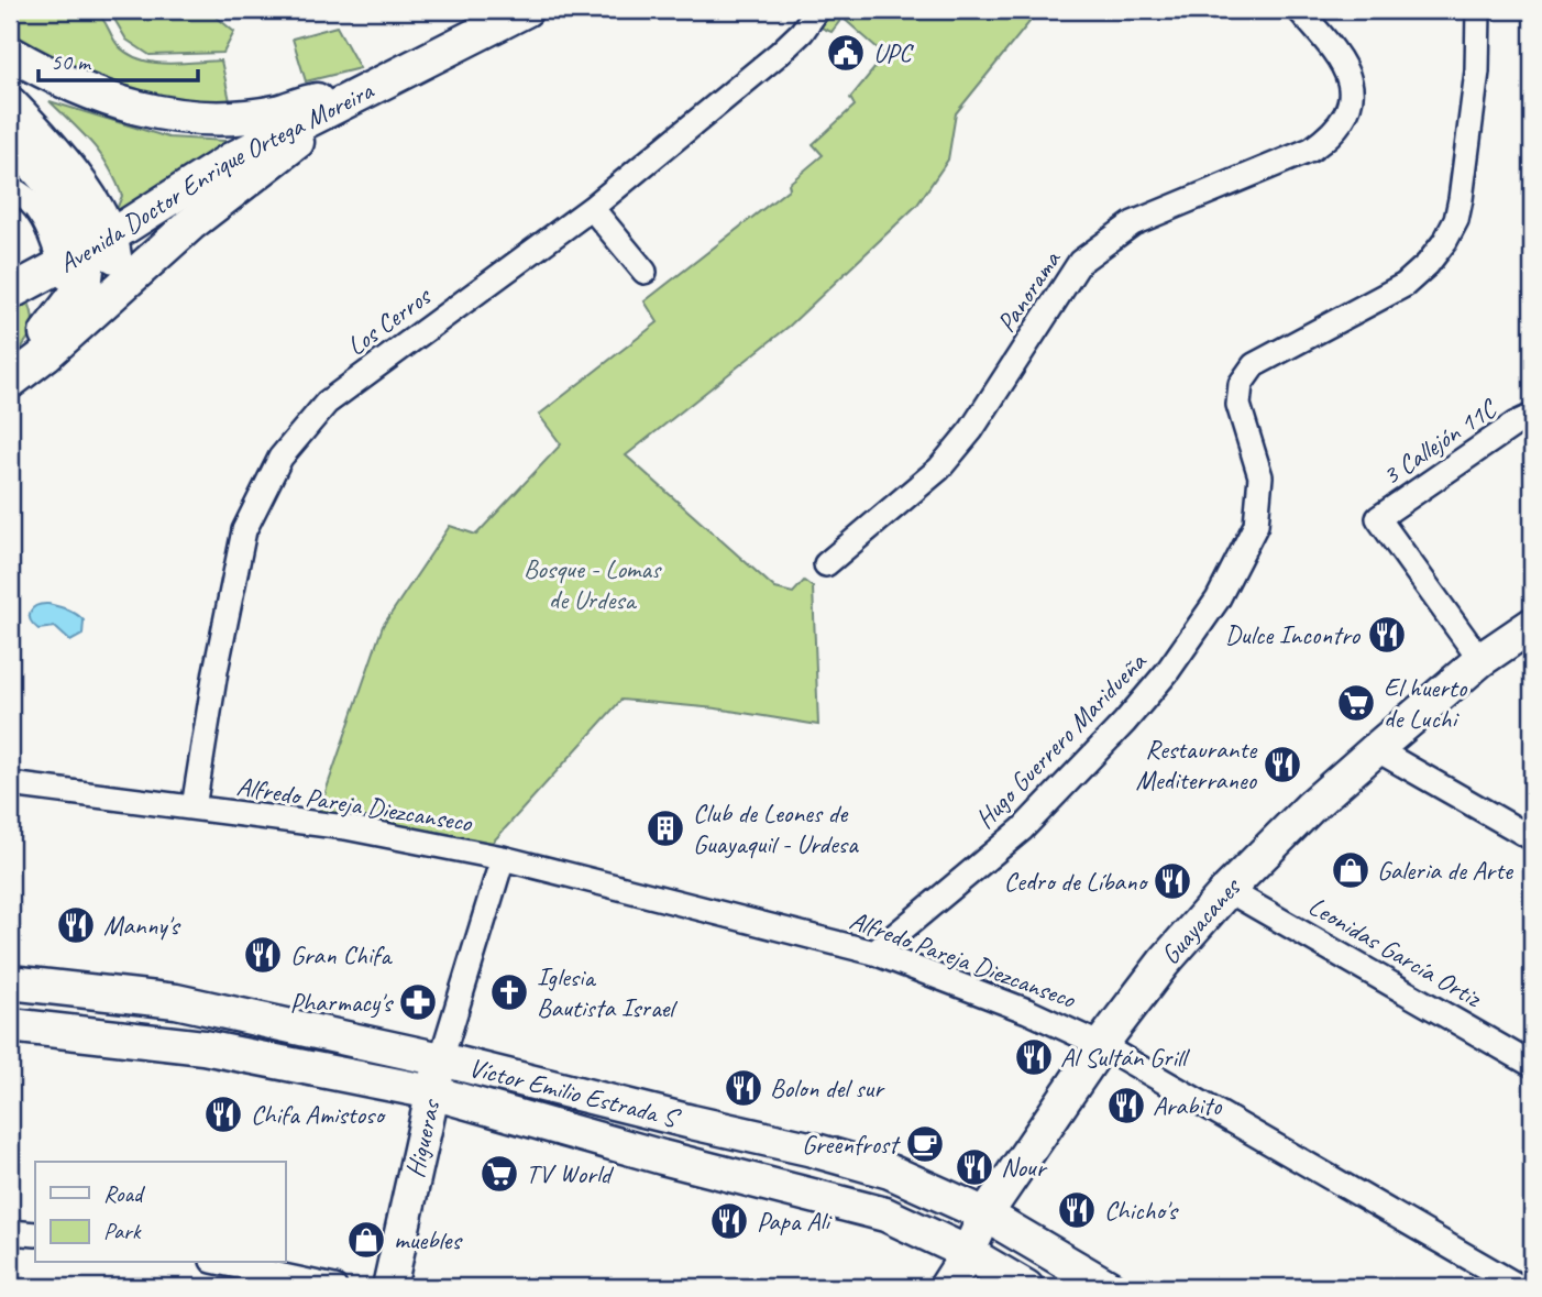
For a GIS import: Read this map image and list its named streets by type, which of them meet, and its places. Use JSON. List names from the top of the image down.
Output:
{
  "streets": {
    "main road": [
      "Avenida Doctor Enrique Ortega Moreira",
      "Guayacanes",
      "Víctor Emilio Estrada S",
      "Higueras"
    ],
    "street": [
      "Panorama",
      "Los Cerros",
      "3 Callejón 11C",
      "Hugo Guerrero Maridueña",
      "Alfredo Pareja Diezcanseco",
      "Leonidas García Ortiz"
    ]
  },
  "crossings": [
    ["Los Cerros", "Alfredo Pareja Diezcanseco"],
    ["3 Callejón 11C", "Guayacanes"],
    ["Hugo Guerrero Maridueña", "Alfredo Pareja Diezcanseco"],
    ["Alfredo Pareja Diezcanseco", "Guayacanes"],
    ["Alfredo Pareja Diezcanseco", "Higueras"],
    ["Guayacanes", "Leonidas García Ortiz"],
    ["Guayacanes", "Víctor Emilio Estrada S"],
    ["Víctor Emilio Estrada S", "Higueras"]
  ],
  "parks": ["Bosque - Lomas de Urdesa"],
  "places": {
    "public building": ["UPC"],
    "restaurant": [
      "Dulce Incontro",
      "Restaurante Mediterraneo",
      "Cedro de Líbano",
      "Manny's",
      "Gran Chifa",
      "Al Sultán Grill",
      "Bolon del sur",
      "Arabito",
      "Chifa Amistoso",
      "Nour",
      "Chicho's",
      "Papa Ali"
    ],
    "supermarket": ["El huerto de Luchi", "TV World"],
    "building": ["Club de Leones de Guayaquil - Urdesa"],
    "shop": ["Galeria de Arte", "muebles"],
    "church": ["Iglesia Bautista Israel"],
    "pharmacy": ["Pharmacy's"],
    "cafe": ["Greenfrost"]
  },
  "legend": ["Road", "Park"],
  "scale_bar": "50 m"
}
